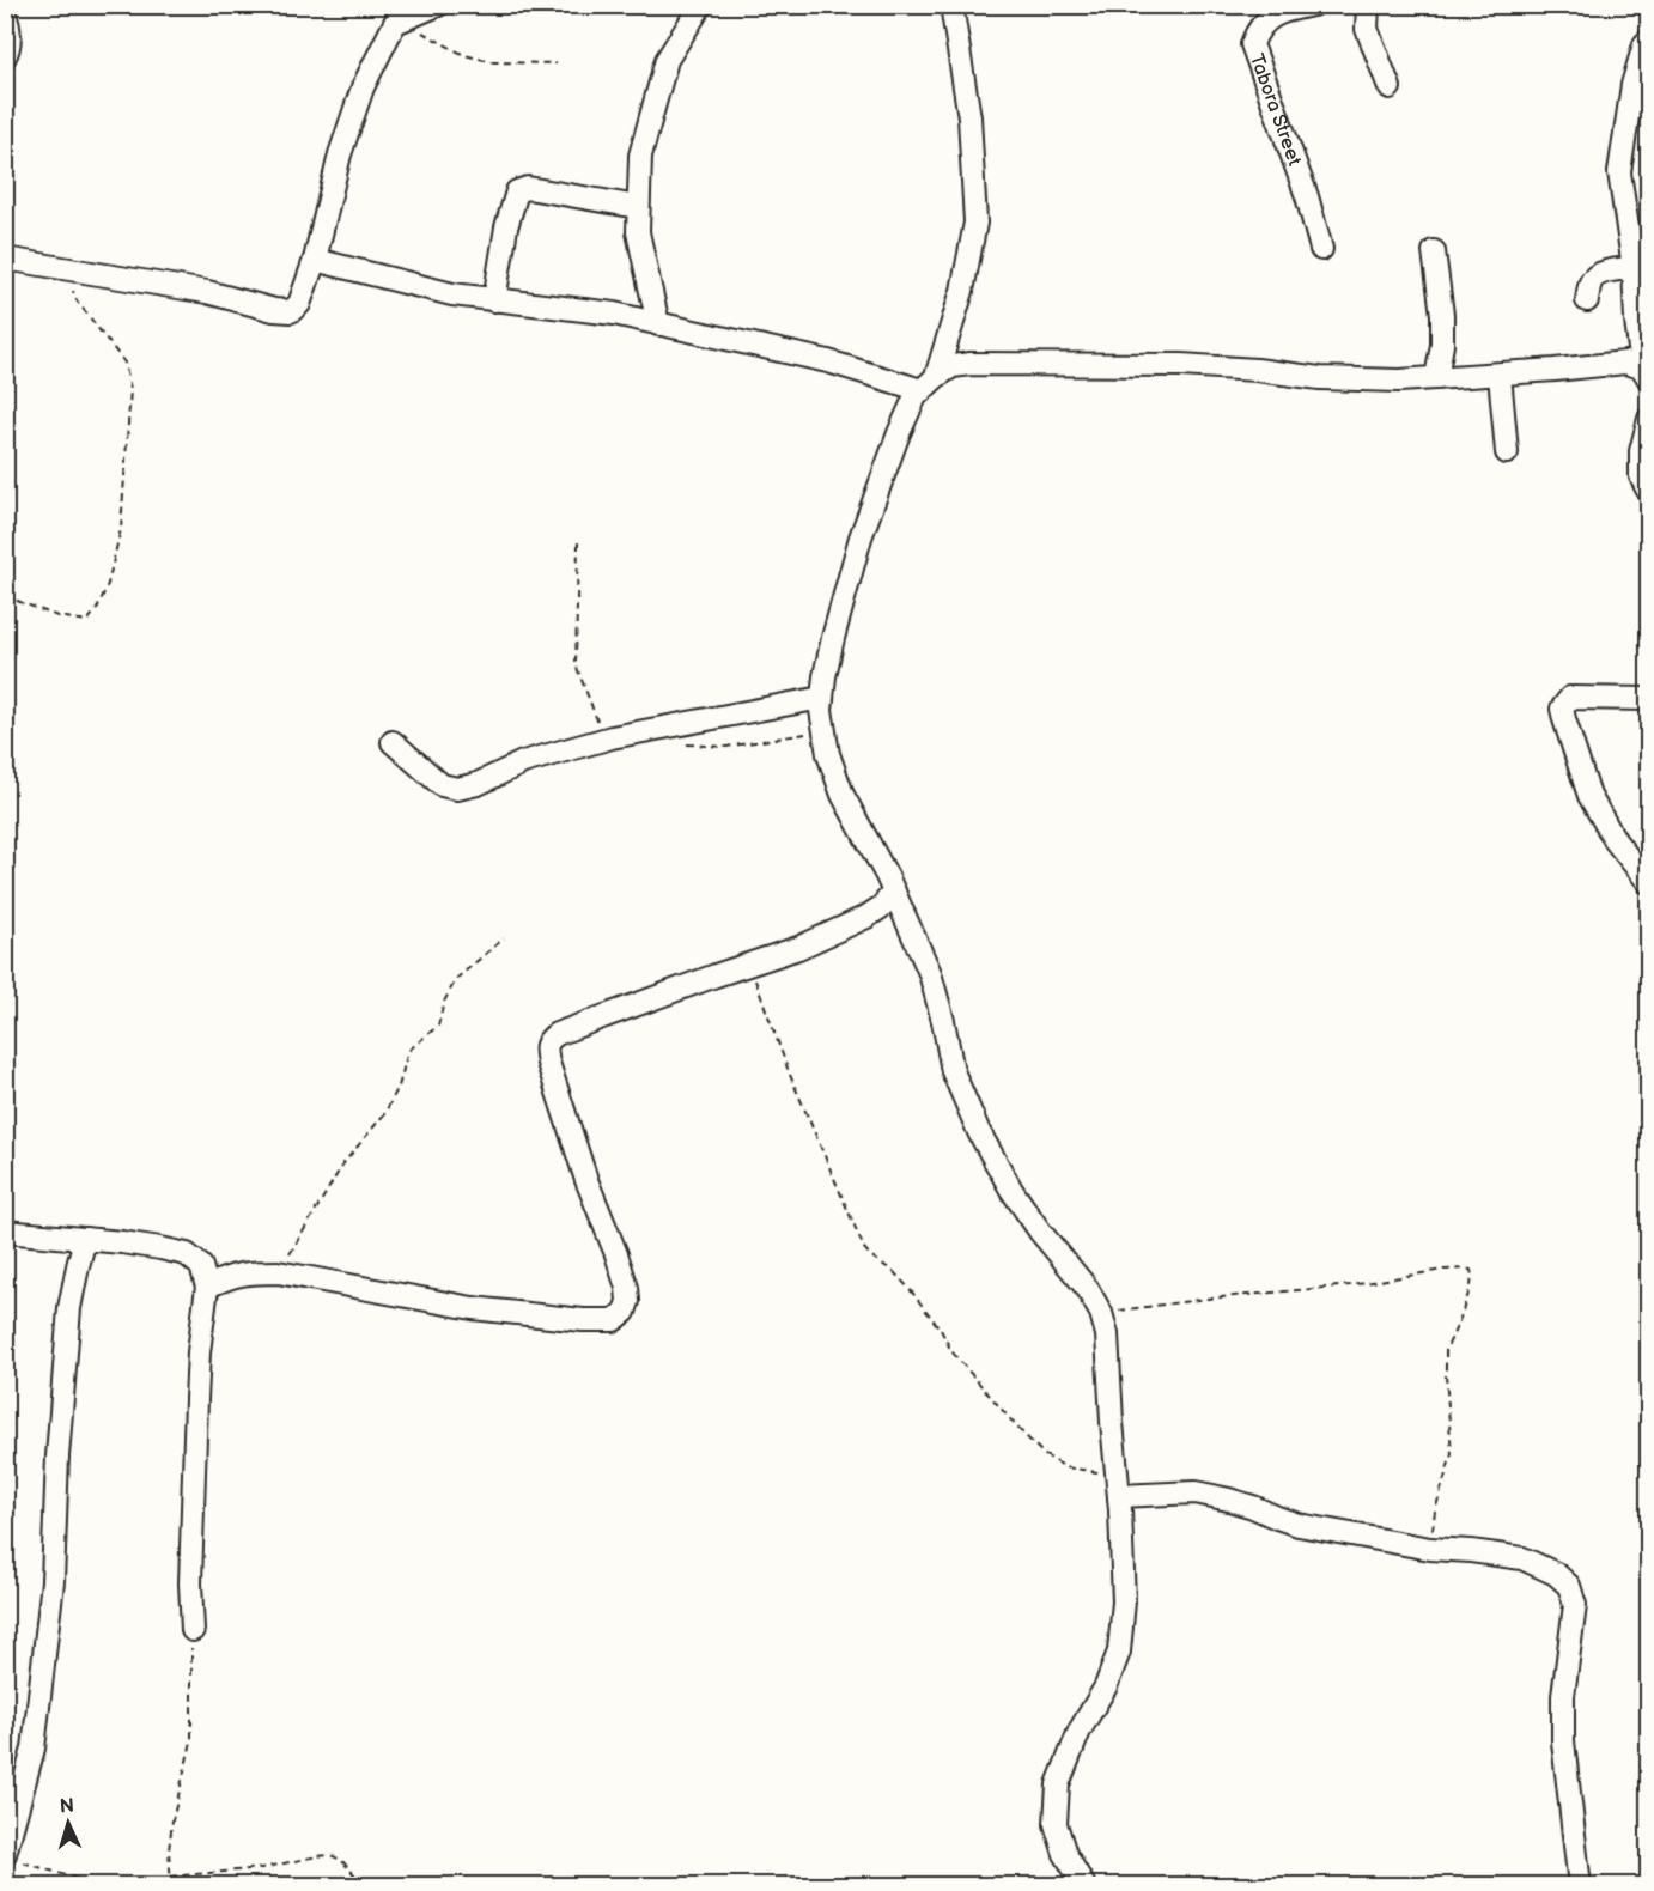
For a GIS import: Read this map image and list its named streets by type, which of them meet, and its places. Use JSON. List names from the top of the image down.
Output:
{
  "streets": {
    "street": ["Tabora Street"]
  },
  "north": "top"
}
